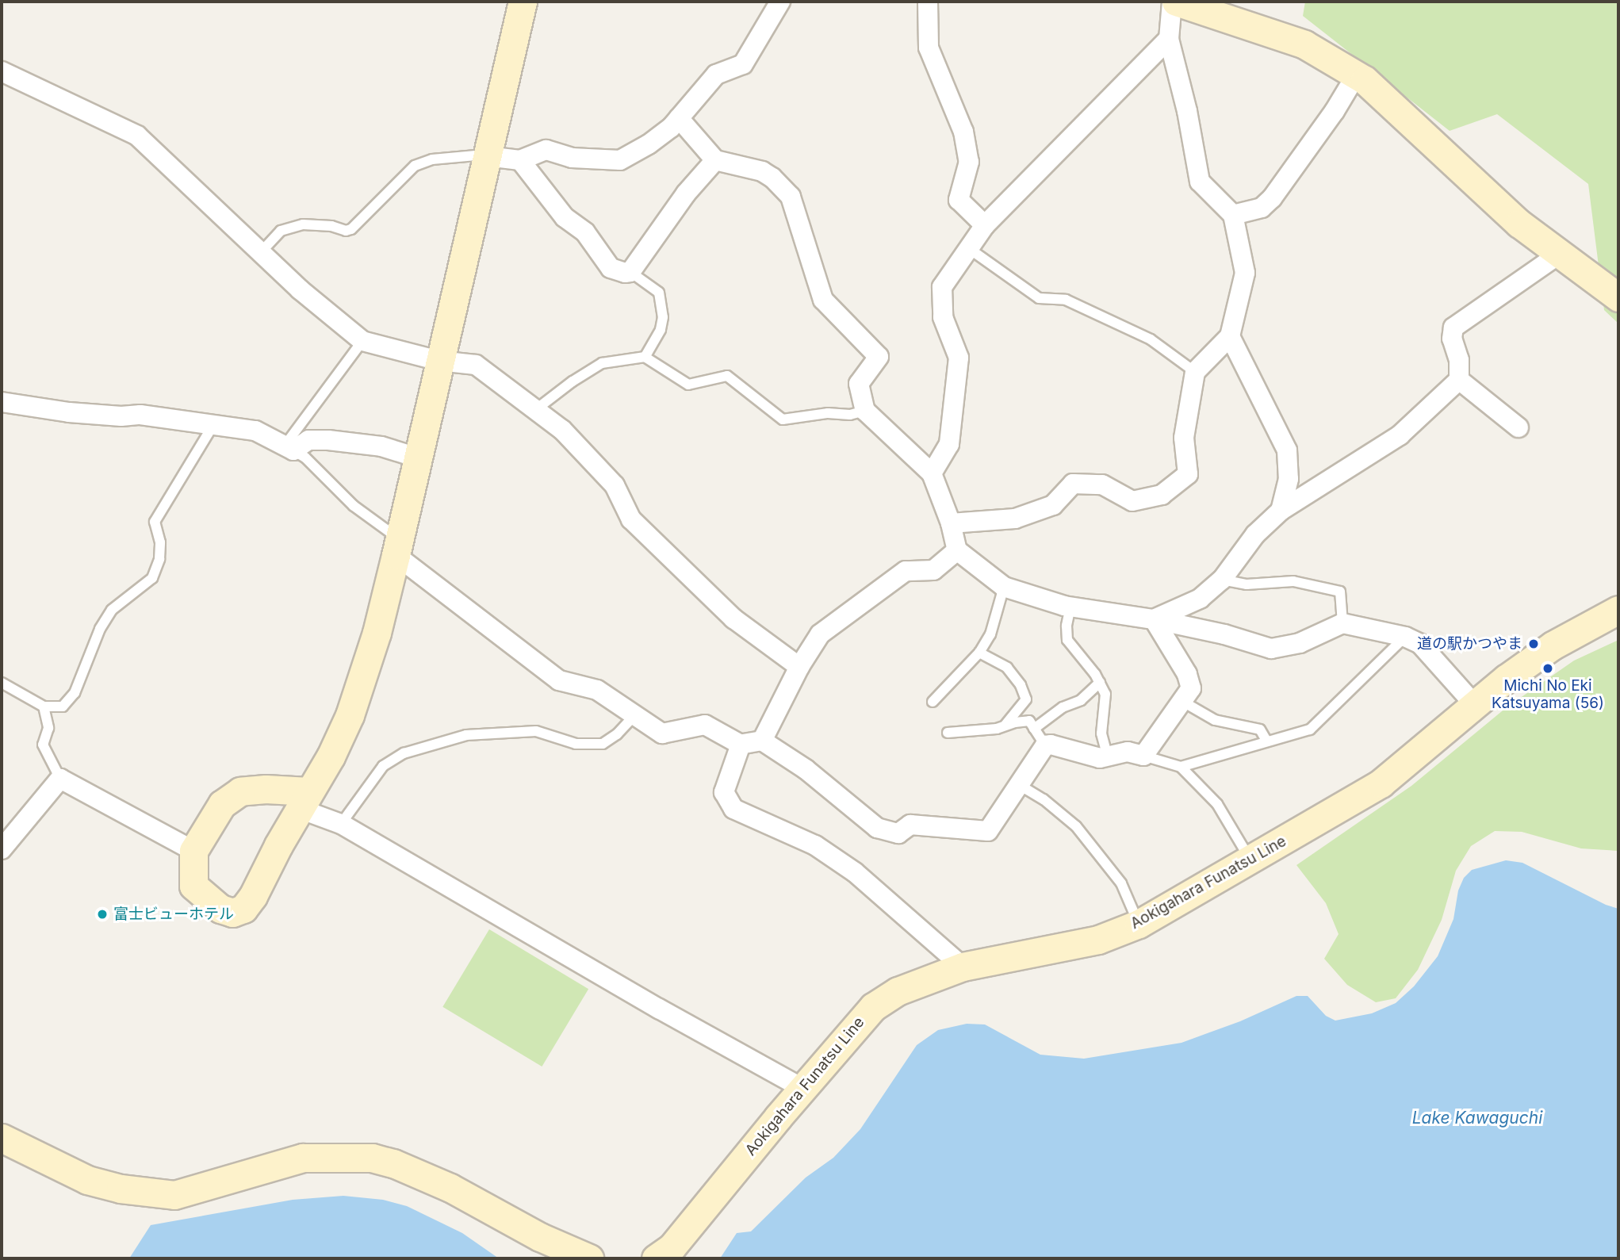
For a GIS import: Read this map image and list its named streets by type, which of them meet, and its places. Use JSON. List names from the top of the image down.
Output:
{
  "streets": {
    "main road": ["Aokigahara Funatsu Line"]
  },
  "water": ["Lake Kawaguchi"],
  "places": ["道の駅かつやま", "Michi No Eki Katsuyama (56)", "富士ビューホテル"]
}
